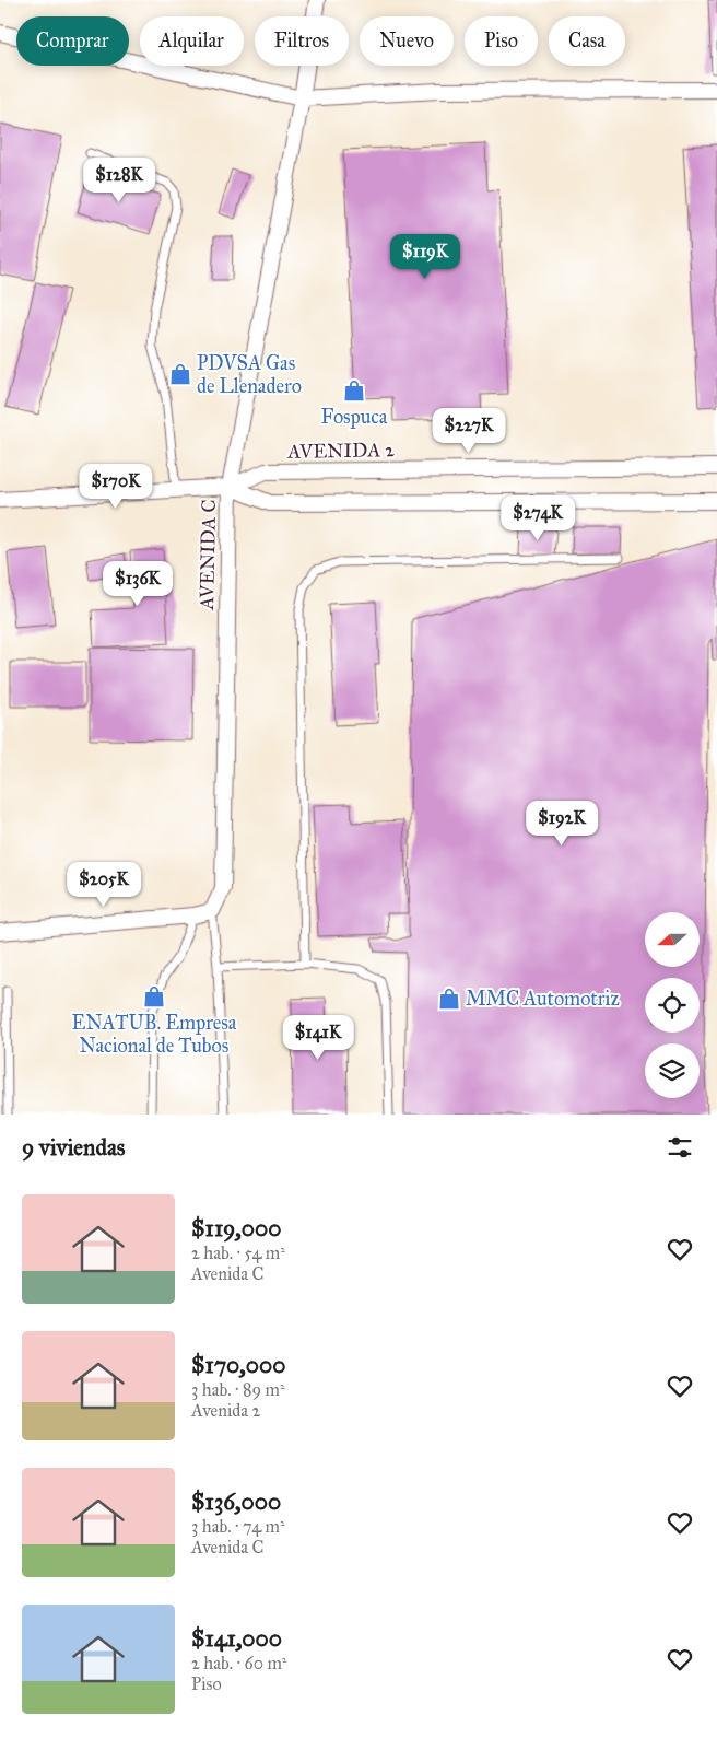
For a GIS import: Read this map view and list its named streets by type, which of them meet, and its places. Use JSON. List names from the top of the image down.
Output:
{
  "streets": {
    "street": ["AVENIDA 2", "AVENIDA C"]
  },
  "crossings": [
    ["AVENIDA 2", "AVENIDA C"]
  ],
  "places": {
    "shop": [
      "PDVSA Gas de Llenadero",
      "Fospuca",
      "ENATUB. Empresa Nacional de Tubos",
      "MMC Automotriz"
    ]
  },
  "north": "left",
  "page": {
    "chip": [
      "Comprar",
      "Alquilar",
      "Filtros",
      "Nuevo",
      "Piso",
      "Casa"
    ],
    "price": [
      "$128K",
      "$119K",
      "$227K",
      "$170K",
      "$274K",
      "$136K",
      "$192K",
      "$205K",
      "$141K"
    ],
    "heading": "9 viviendas",
    "list": [
      {
        "name": "$119,000",
        "note": "2 hab. · 54 m² · Avenida C"
      },
      {
        "name": "$170,000",
        "note": "3 hab. · 89 m² · Avenida 2"
      },
      {
        "name": "$136,000",
        "note": "3 hab. · 74 m² · Avenida C"
      },
      {
        "name": "$141,000",
        "note": "2 hab. · 60 m² · Piso"
      }
    ]
  }
}
